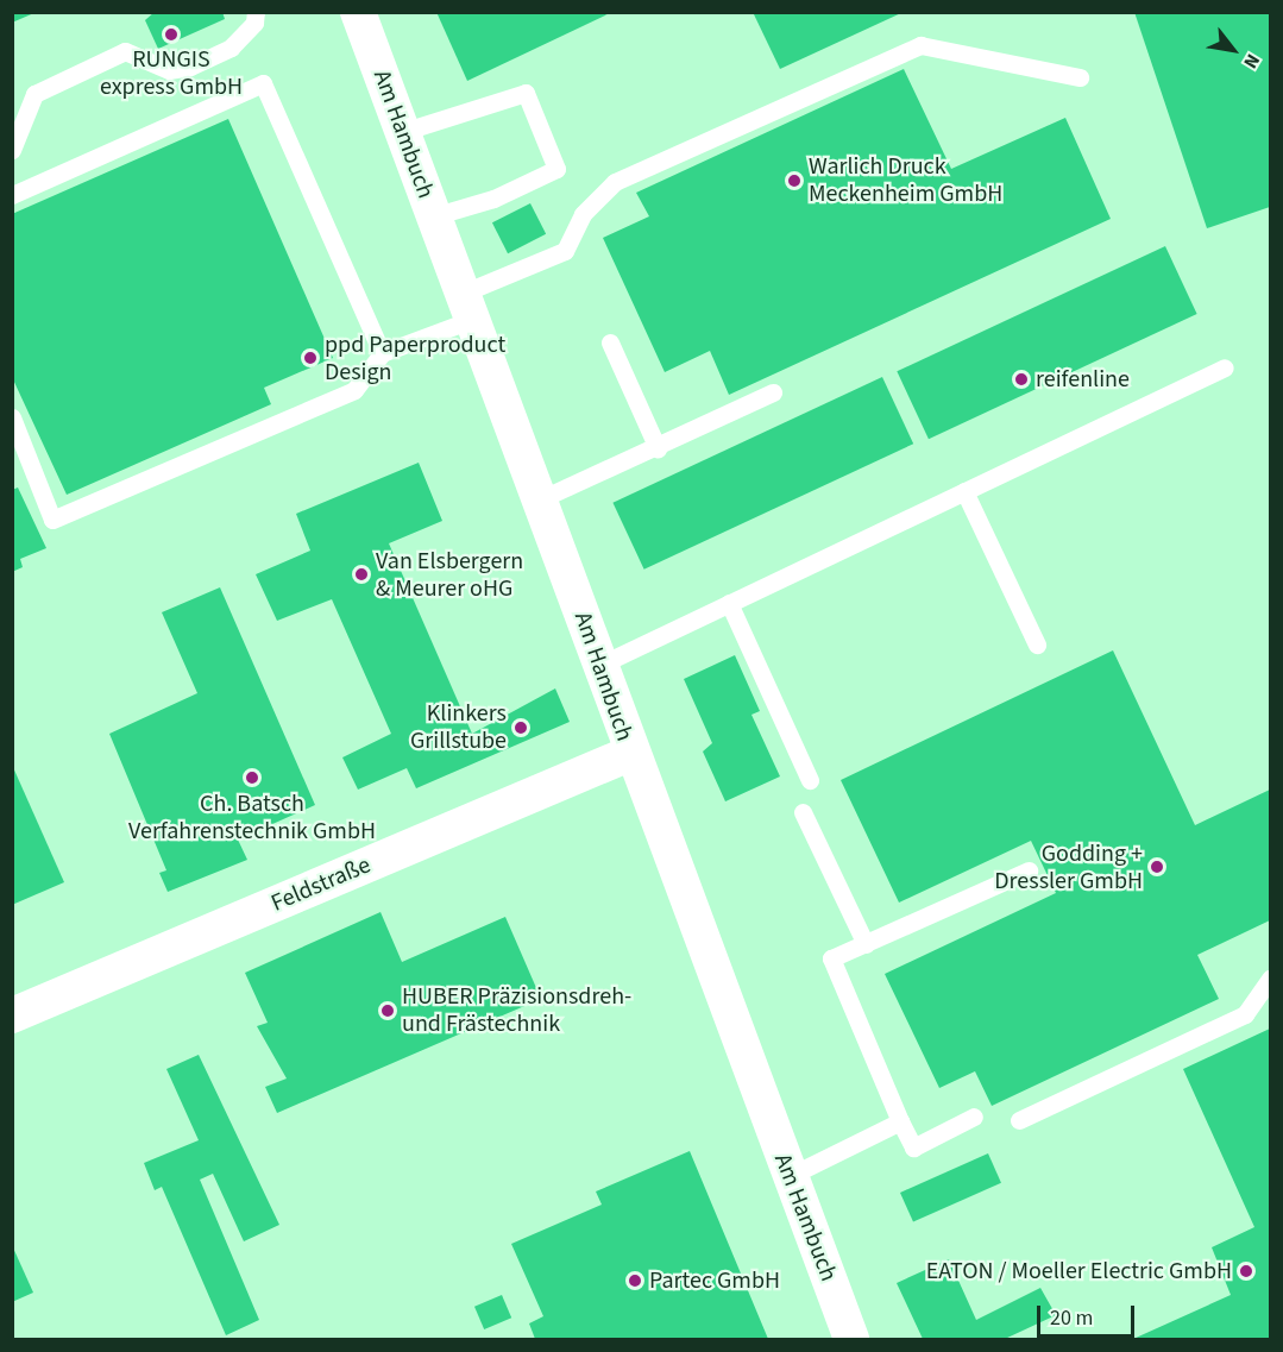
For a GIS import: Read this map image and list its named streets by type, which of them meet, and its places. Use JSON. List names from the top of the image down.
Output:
{
  "streets": {
    "street": ["Am Hambuch", "Feldstraße"]
  },
  "crossings": [
    ["Am Hambuch", "Feldstraße"]
  ],
  "places": [
    "RUNGIS express GmbH",
    "Warlich Druck Meckenheim GmbH",
    "ppd Paperproduct Design",
    "reifenline",
    "Van Elsbergern & Meurer oHG",
    "Klinkers Grillstube",
    "Ch. Batsch Verfahrenstechnik GmbH",
    "Godding + Dressler GmbH",
    "HUBER Präzisionsdreh- und Frästechnik",
    "EATON / Moeller Electric GmbH",
    "Partec GmbH"
  ],
  "scale_bar": "20 m",
  "north": "bottom right"
}
